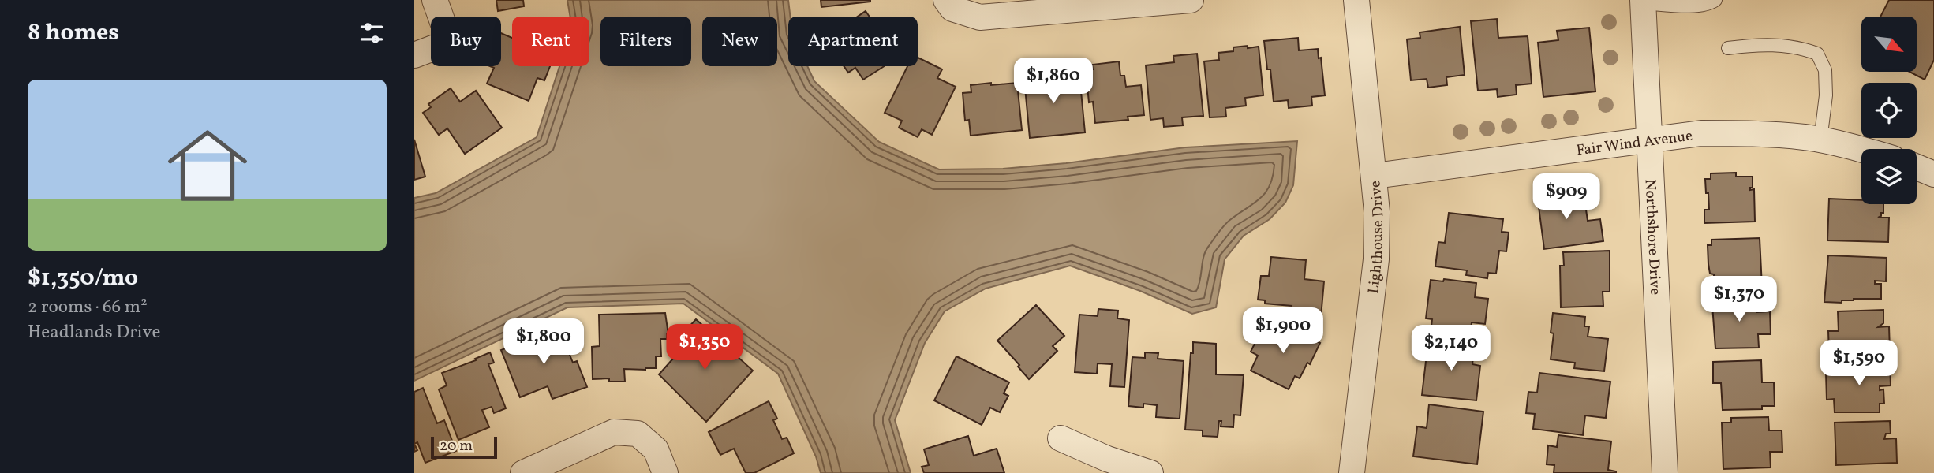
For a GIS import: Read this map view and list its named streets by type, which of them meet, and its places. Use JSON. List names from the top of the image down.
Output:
{
  "streets": {
    "street": ["Fair Wind Avenue", "Lighthouse Drive", "Northshore Drive"]
  },
  "crossings": [
    ["Fair Wind Avenue", "Lighthouse Drive"],
    ["Fair Wind Avenue", "Northshore Drive"]
  ],
  "scale_bar": "20 m",
  "north": "bottom right",
  "page": {
    "heading": "8 homes",
    "chip": [
      "Buy",
      "Rent",
      "Filters",
      "New",
      "Apartment"
    ],
    "price": [
      "$1,860",
      "$909",
      "$1,370",
      "$1,900",
      "$1,800",
      "$1,350",
      "$2,140",
      "$1,590"
    ],
    "list": [
      {
        "name": "$1,350/mo",
        "note": "2 rooms · 66 m² · Headlands Drive"
      }
    ],
    "scale": "20 m"
  }
}
